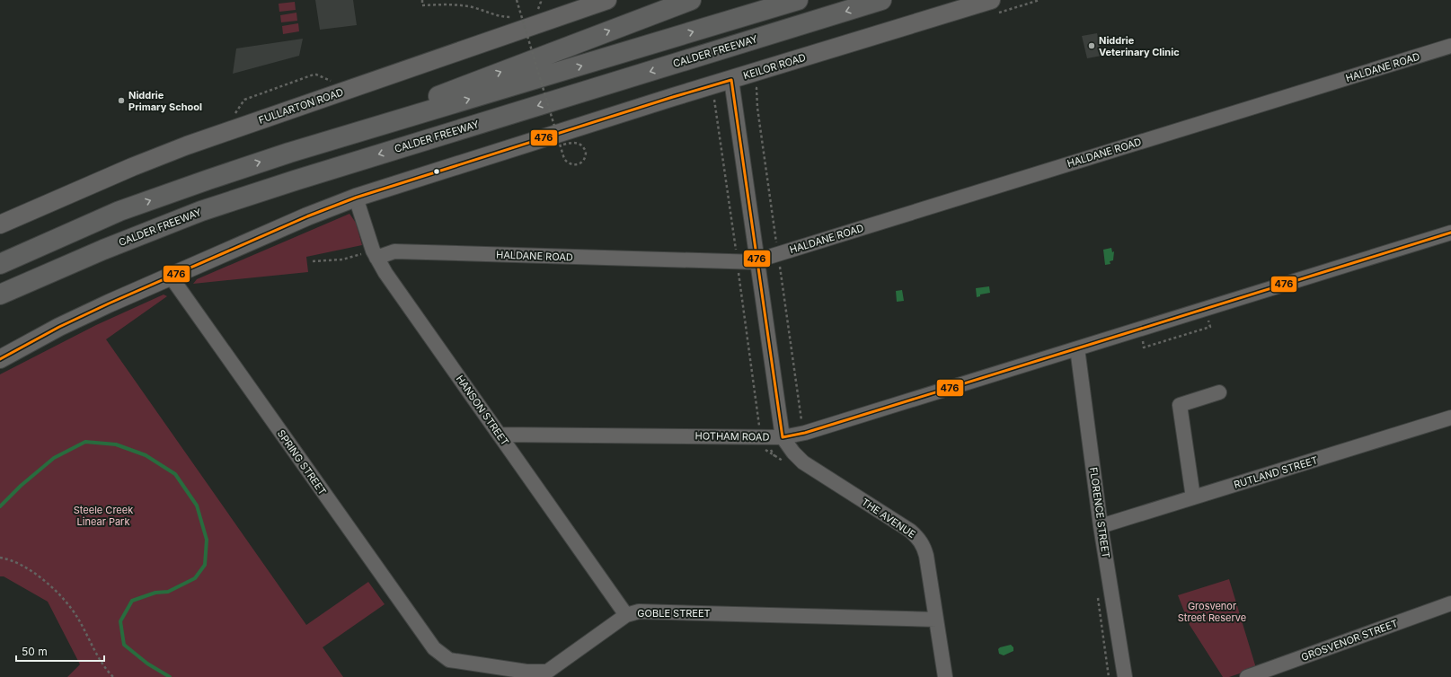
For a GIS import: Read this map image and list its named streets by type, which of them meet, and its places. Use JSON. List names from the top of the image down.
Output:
{
  "streets": {
    "highway": ["CALDER FREEWAY"],
    "main road": ["KEILOR ROAD", "FULLARTON ROAD"],
    "street": [
      "HALDANE ROAD",
      "HANSON STREET",
      "HOTHAM ROAD",
      "SPRING STREET",
      "RUTLAND STREET",
      "FLORENCE STREET",
      "THE AVENUE",
      "GOBLE STREET",
      "GROSVENOR STREET"
    ]
  },
  "crossings": [
    ["KEILOR ROAD", "HANSON STREET"],
    ["KEILOR ROAD", "SPRING STREET"],
    ["HALDANE ROAD", "HANSON STREET"],
    ["HANSON STREET", "HOTHAM ROAD"],
    ["HANSON STREET", "GOBLE STREET"],
    ["HOTHAM ROAD", "FLORENCE STREET"],
    ["HOTHAM ROAD", "THE AVENUE"],
    ["SPRING STREET", "GOBLE STREET"],
    ["RUTLAND STREET", "FLORENCE STREET"],
    ["THE AVENUE", "GOBLE STREET"]
  ],
  "parks": ["Steele Creek Linear Park", "Grosvenor Street Reserve"],
  "places": ["Niddrie Veterinary Clinic", "Niddrie Primary School"],
  "lines": ["transit line 476"],
  "scale_bar": "50 m"
}
